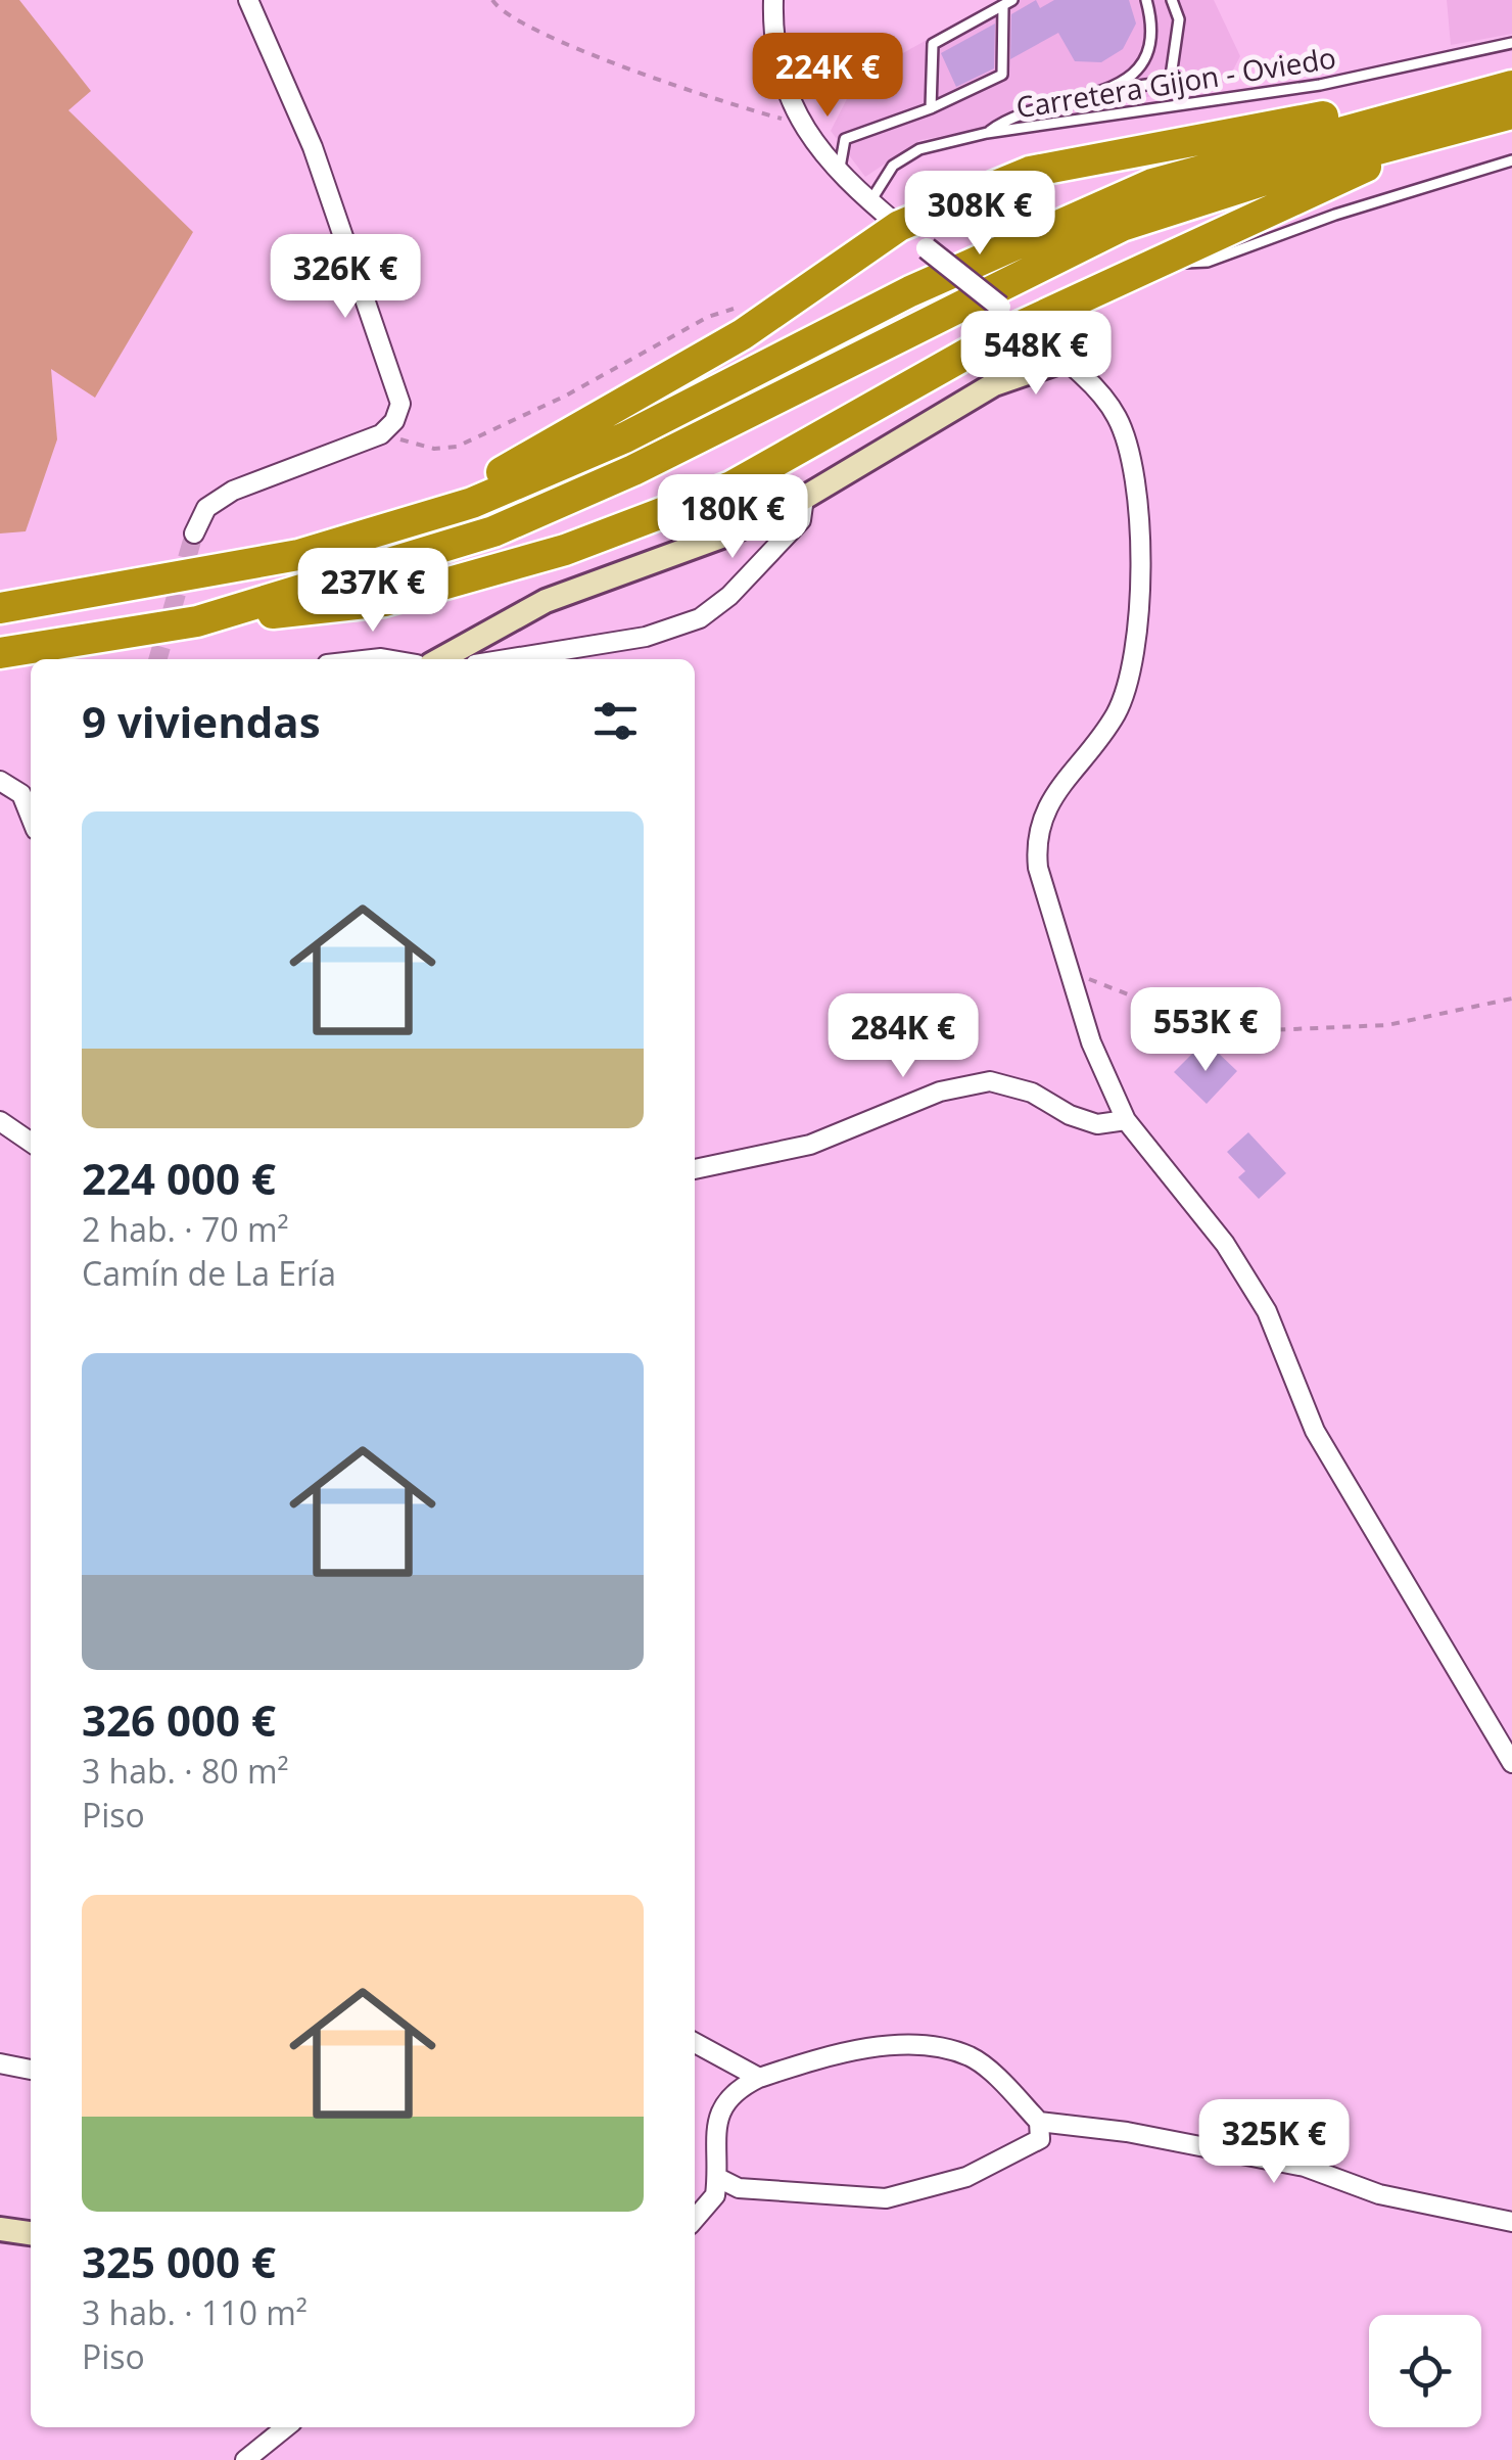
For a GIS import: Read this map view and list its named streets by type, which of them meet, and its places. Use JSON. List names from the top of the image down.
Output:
{
  "streets": {
    "lane": ["Carretera Gijon - Oviedo"]
  },
  "page": {
    "price": [
      "224K €",
      "308K €",
      "326K €",
      "548K €",
      "180K €",
      "237K €",
      "553K €",
      "284K €",
      "325K €"
    ],
    "heading": "9 viviendas",
    "list": [
      {
        "name": "224 000 €",
        "note": "2 hab. · 70 m² · Camín de La Ería"
      },
      {
        "name": "326 000 €",
        "note": "3 hab. · 80 m² · Piso"
      },
      {
        "name": "325 000 €",
        "note": "3 hab. · 110 m² · Piso"
      }
    ]
  }
}
